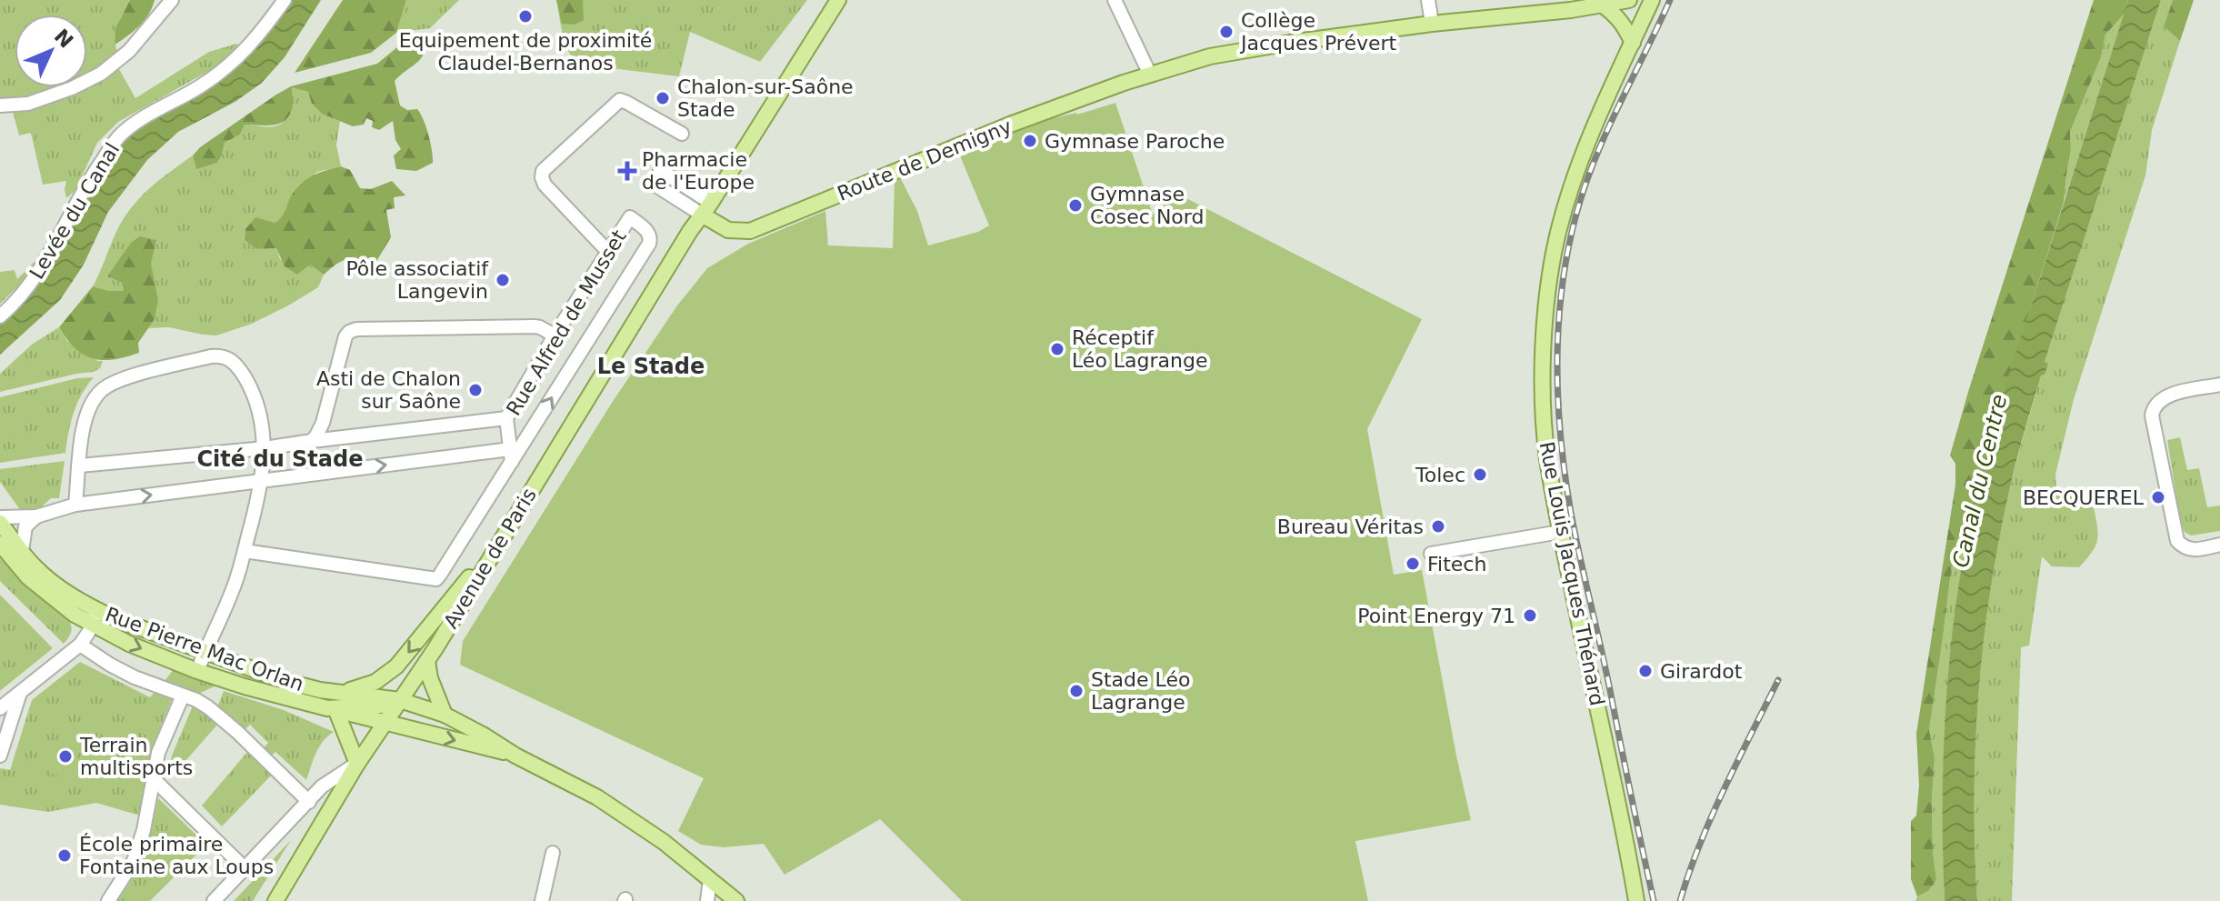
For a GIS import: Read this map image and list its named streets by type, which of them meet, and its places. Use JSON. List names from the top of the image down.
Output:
{
  "streets": {
    "main road": [
      "Route de Demigny",
      "Avenue de Paris",
      "Rue Louis Jacques Thénard",
      "Rue Pierre Mac Orlan"
    ],
    "street": ["Levée du Canal", "Rue Alfred de Musset"]
  },
  "crossings": [
    ["Route de Demigny", "Avenue de Paris"],
    ["Avenue de Paris", "Rue Pierre Mac Orlan"]
  ],
  "districts": ["Le Stade", "Cité du Stade"],
  "water": ["Canal du Centre"],
  "places": {
    "other": [
      "Equipement de proximité Claudel-Bernanos",
      "Collège Jacques Prévert",
      "Chalon-sur-Saône Stade",
      "Gymnase Paroche",
      "Gymnase Cosec Nord",
      "Pôle associatif Langevin",
      "Réceptif Léo Lagrange",
      "Asti de Chalon sur Saône",
      "Tolec",
      "BECQUEREL",
      "Bureau Véritas",
      "Fitech",
      "Point Energy 71",
      "Girardot",
      "Stade Léo Lagrange",
      "Terrain multisports",
      "École primaire Fontaine aux Loups"
    ],
    "health": ["Pharmacie de l'Europe"]
  },
  "north": "top right"
}
